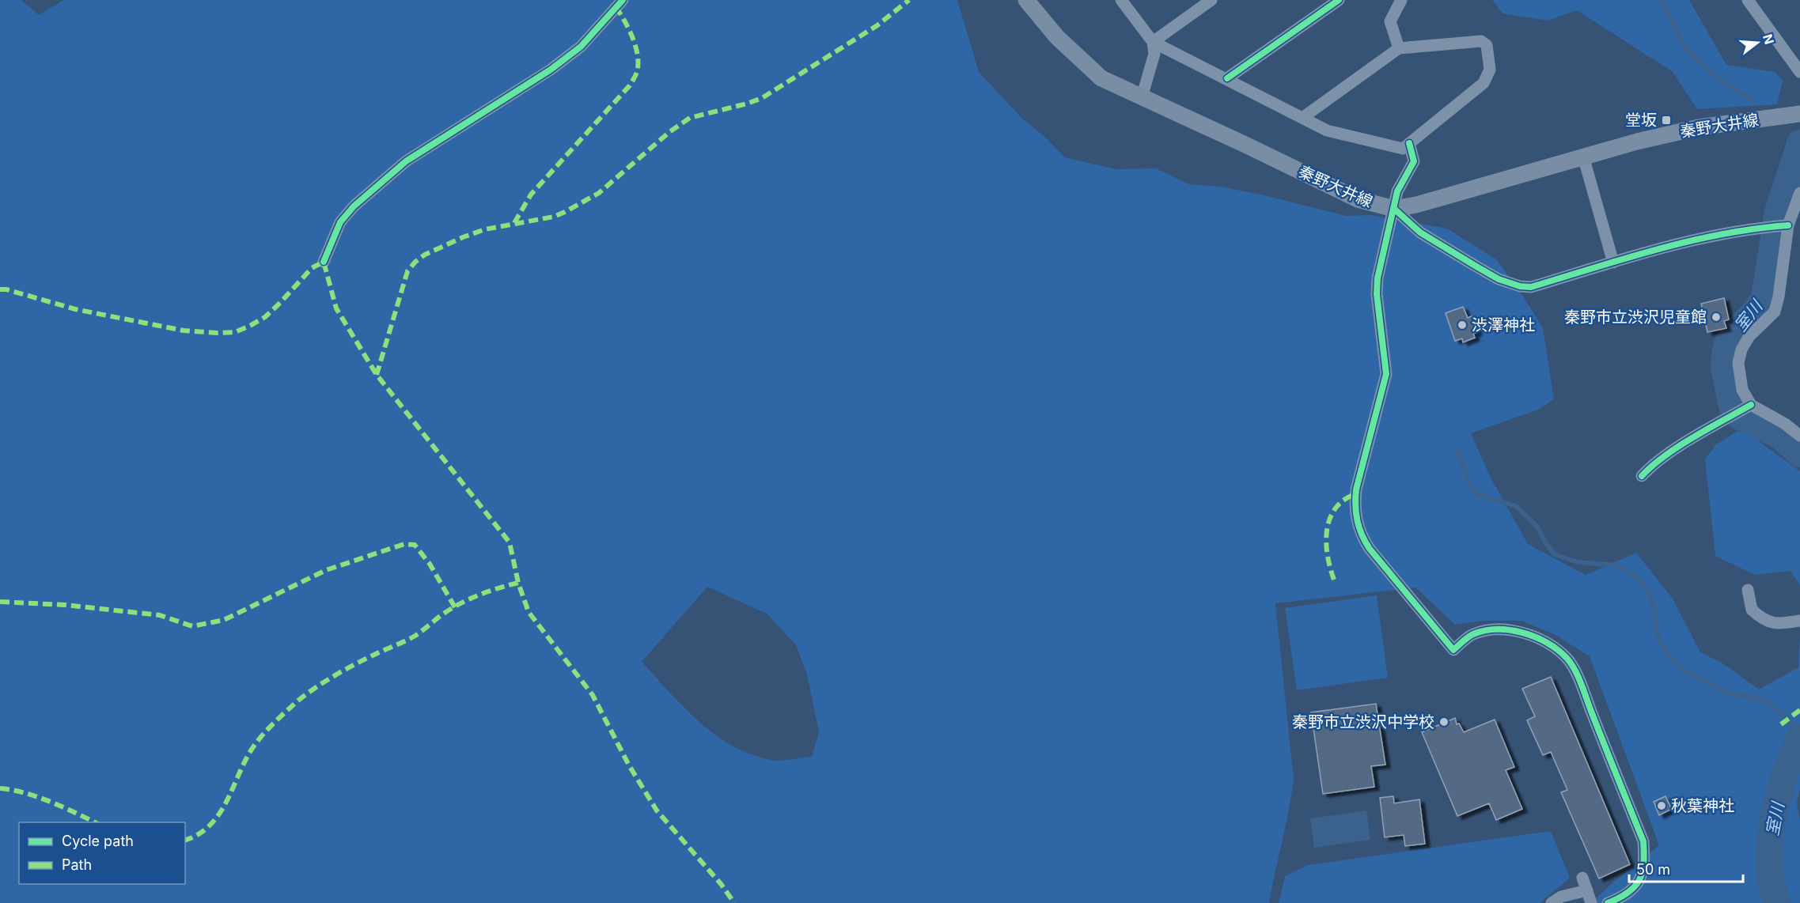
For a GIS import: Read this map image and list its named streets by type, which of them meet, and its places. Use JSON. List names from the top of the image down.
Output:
{
  "streets": {
    "main road": ["秦野大井線"]
  },
  "water": ["室川"],
  "places": {
    "transit": ["堂坂"],
    "other": [
      "秦野市立渋沢児童館",
      "渋澤神社",
      "秦野市立渋沢中学校",
      "秋葉神社"
    ]
  },
  "legend": ["Cycle path", "Path"],
  "scale_bar": "50 m",
  "north": "right"
}
